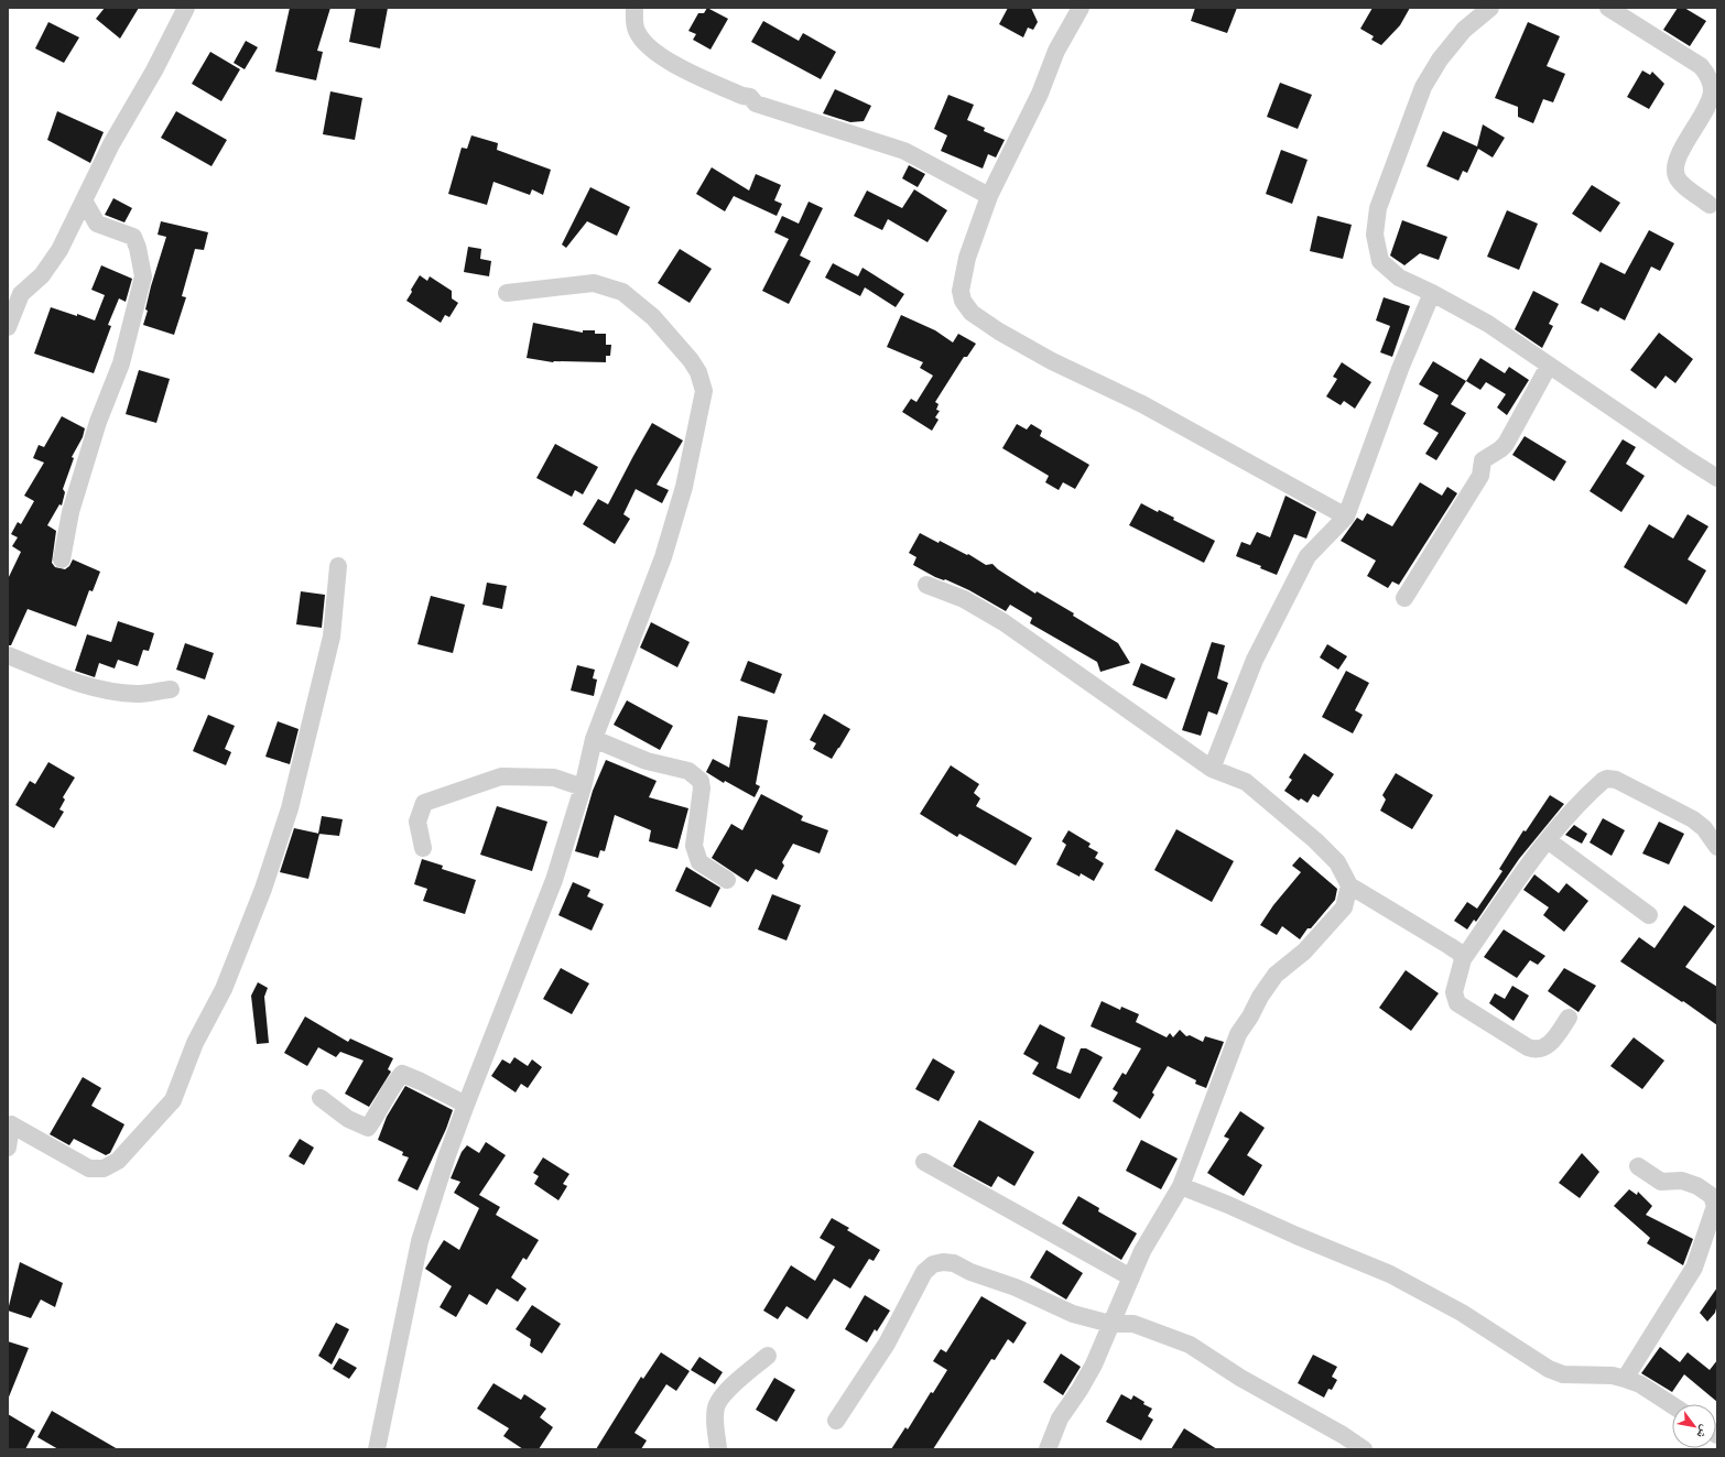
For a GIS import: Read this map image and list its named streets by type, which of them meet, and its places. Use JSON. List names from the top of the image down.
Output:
{
  "north": "bottom right"
}
